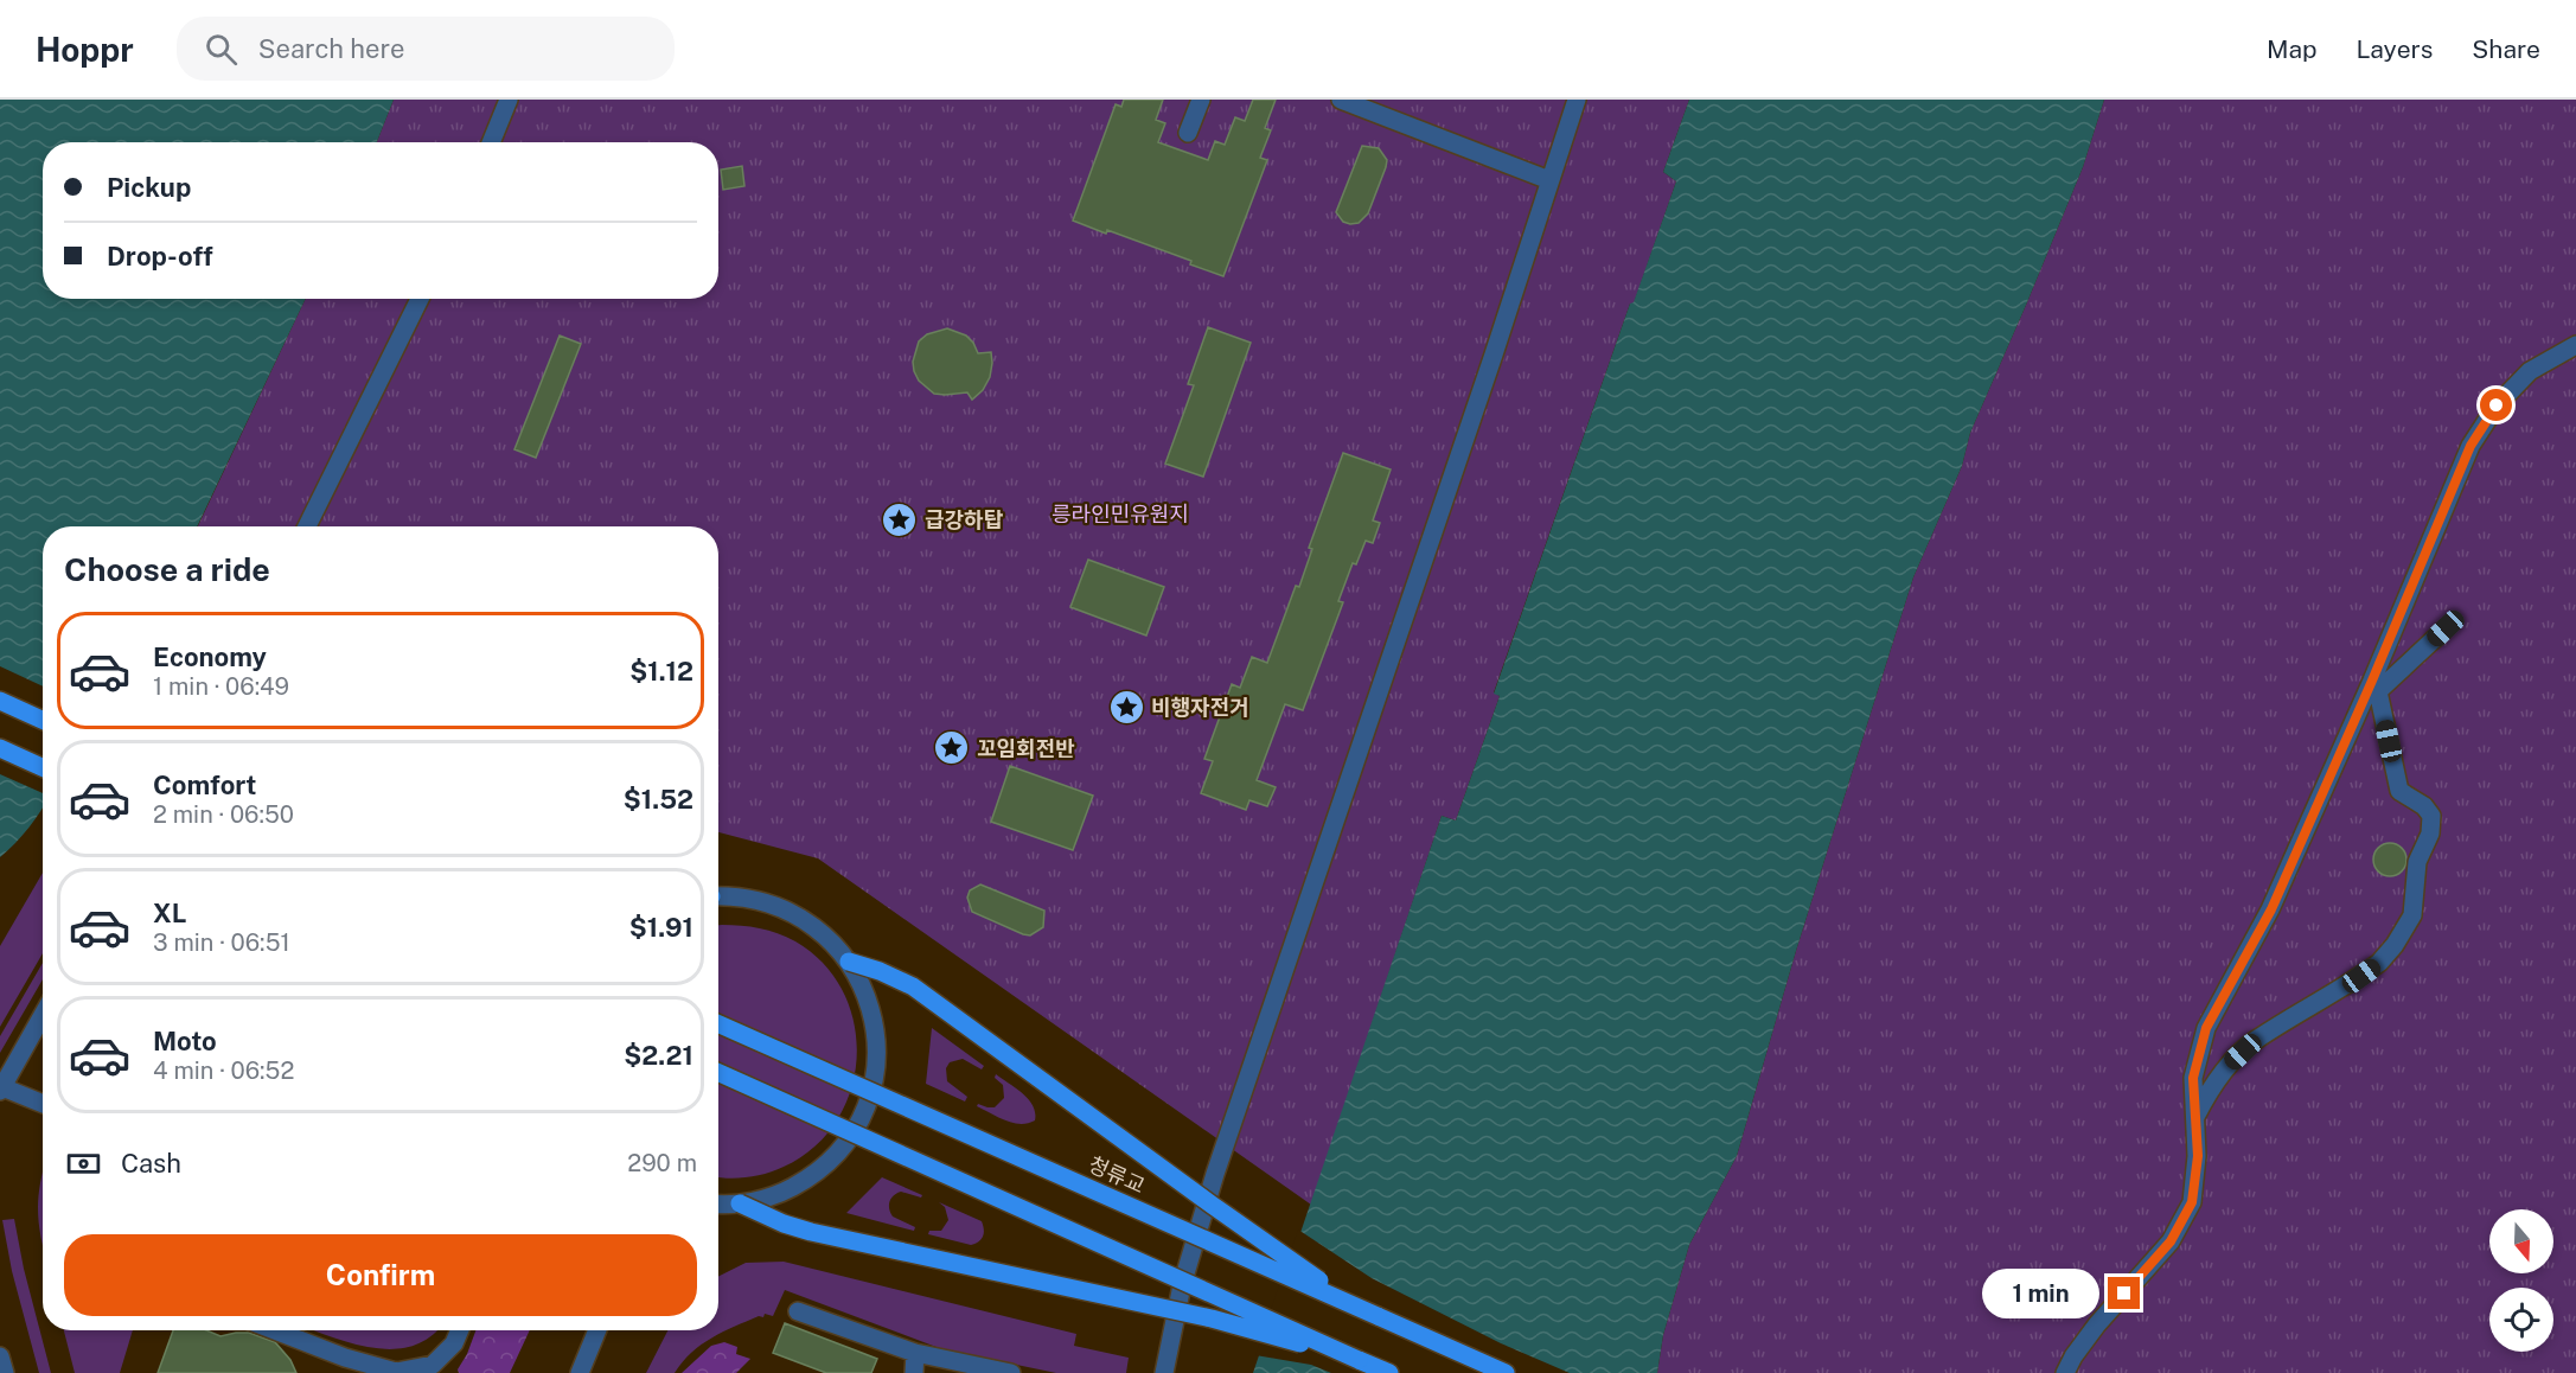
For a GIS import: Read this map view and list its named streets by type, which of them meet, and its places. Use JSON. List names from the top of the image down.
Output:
{
  "streets": {
    "main road": ["청류교"]
  },
  "parks": ["릉라인민유원지"],
  "places": {
    "place": ["급강하탑", "비행자전거", "꼬임회전반"]
  },
  "north": "bottom",
  "page": {
    "header": "Hoppr",
    "search": "Search here",
    "nav": ["Map", "Layers", "Share"],
    "banner": ["Pickup", "Drop-off"],
    "heading": "Choose a ride",
    "list": [
      {
        "name": "Economy",
        "note": "1 min · 06:49",
        "value": "$1.12"
      },
      {
        "name": "Comfort",
        "note": "2 min · 06:50",
        "value": "$1.52"
      },
      {
        "name": "XL",
        "note": "3 min · 06:51",
        "value": "$1.91"
      },
      {
        "name": "Moto",
        "note": "4 min · 06:52",
        "value": "$2.21"
      }
    ],
    "pay": ["Cash", "290 m"],
    "buttons": "Confirm",
    "bubble": "1 min"
  }
}
